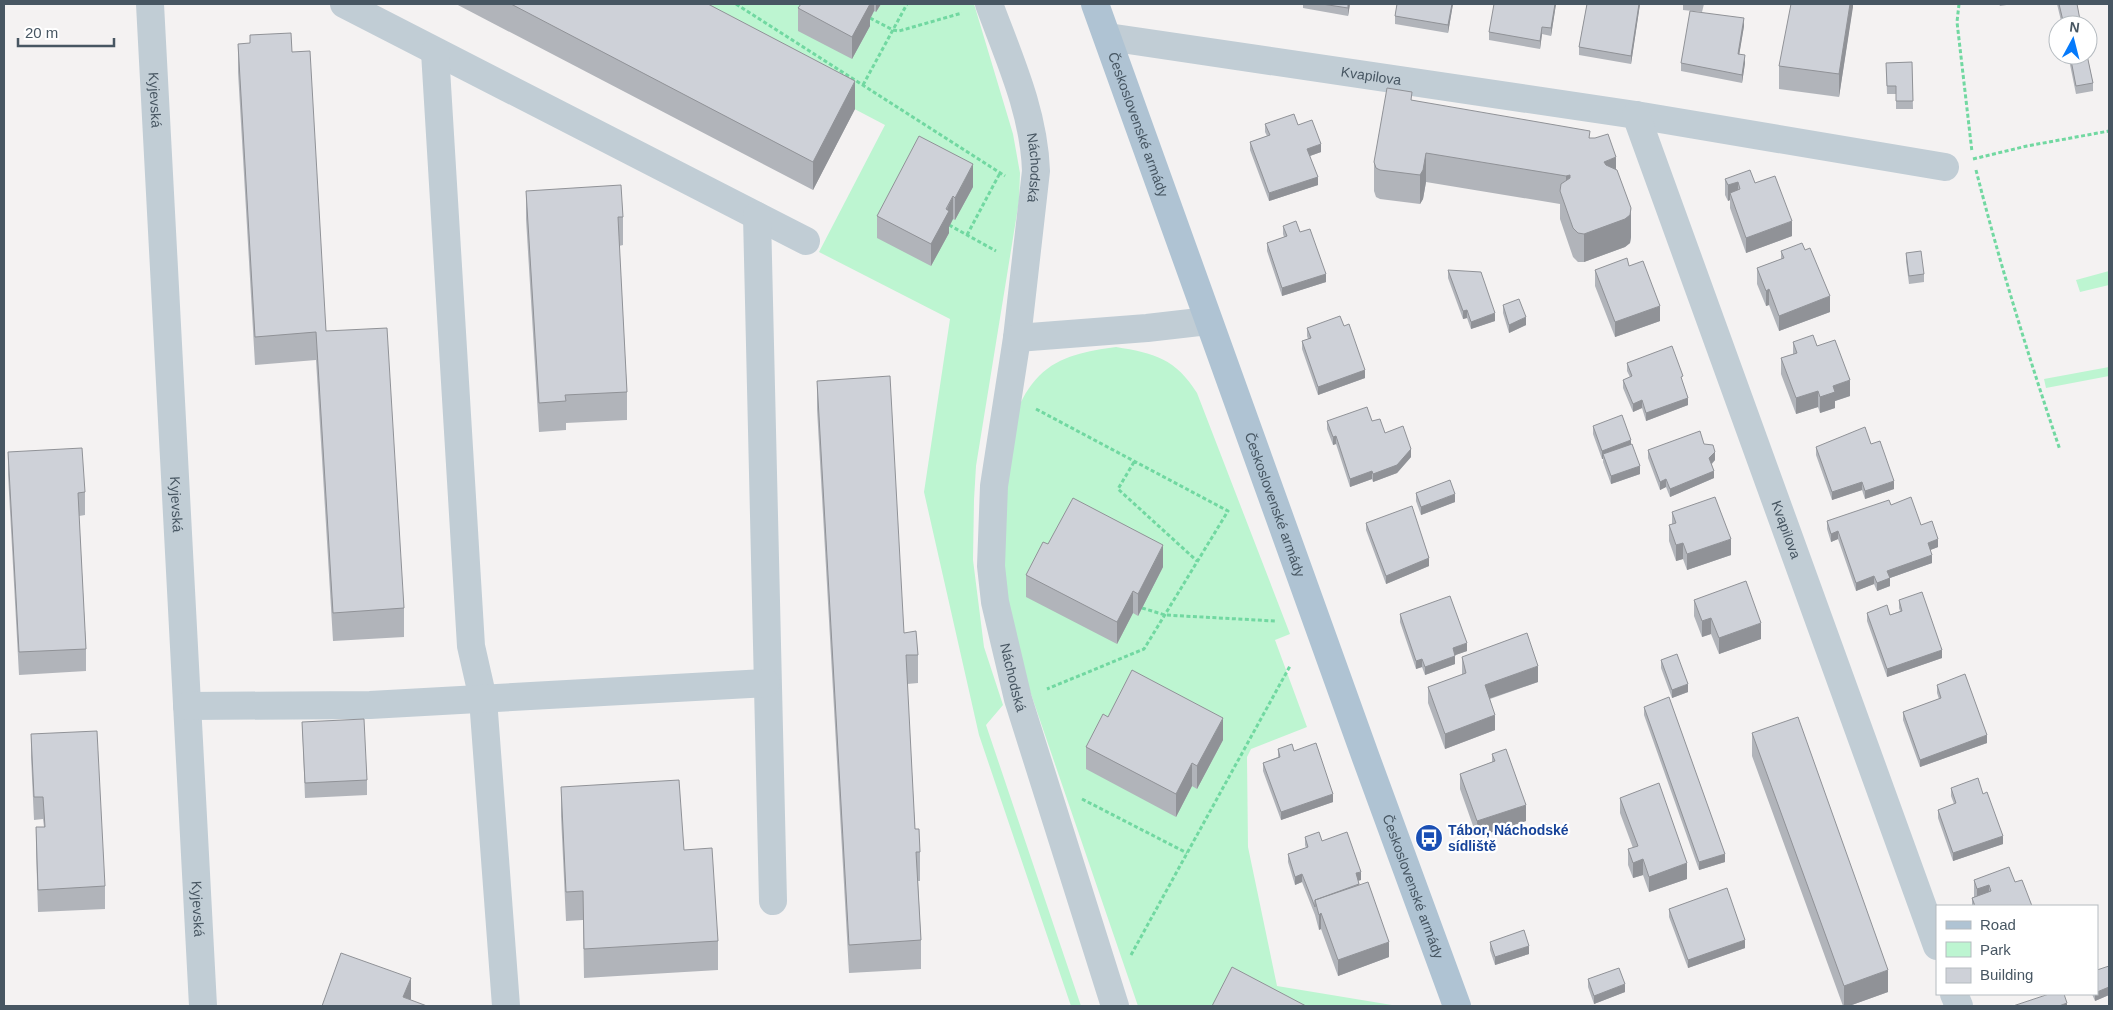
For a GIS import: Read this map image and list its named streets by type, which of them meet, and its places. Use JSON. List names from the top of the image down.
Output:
{
  "streets": {
    "main road": ["Československé armády"],
    "street": ["Kvapilova", "Kyjevská", "Náchodská"]
  },
  "crossings": [
    ["Kvapilova", "Československé armády"]
  ],
  "places": {
    "bus stop": ["Tábor, Náchodské sídliště"]
  },
  "legend": ["Road", "Park", "Building"],
  "scale_bar": "20 m",
  "north": "top"
}
